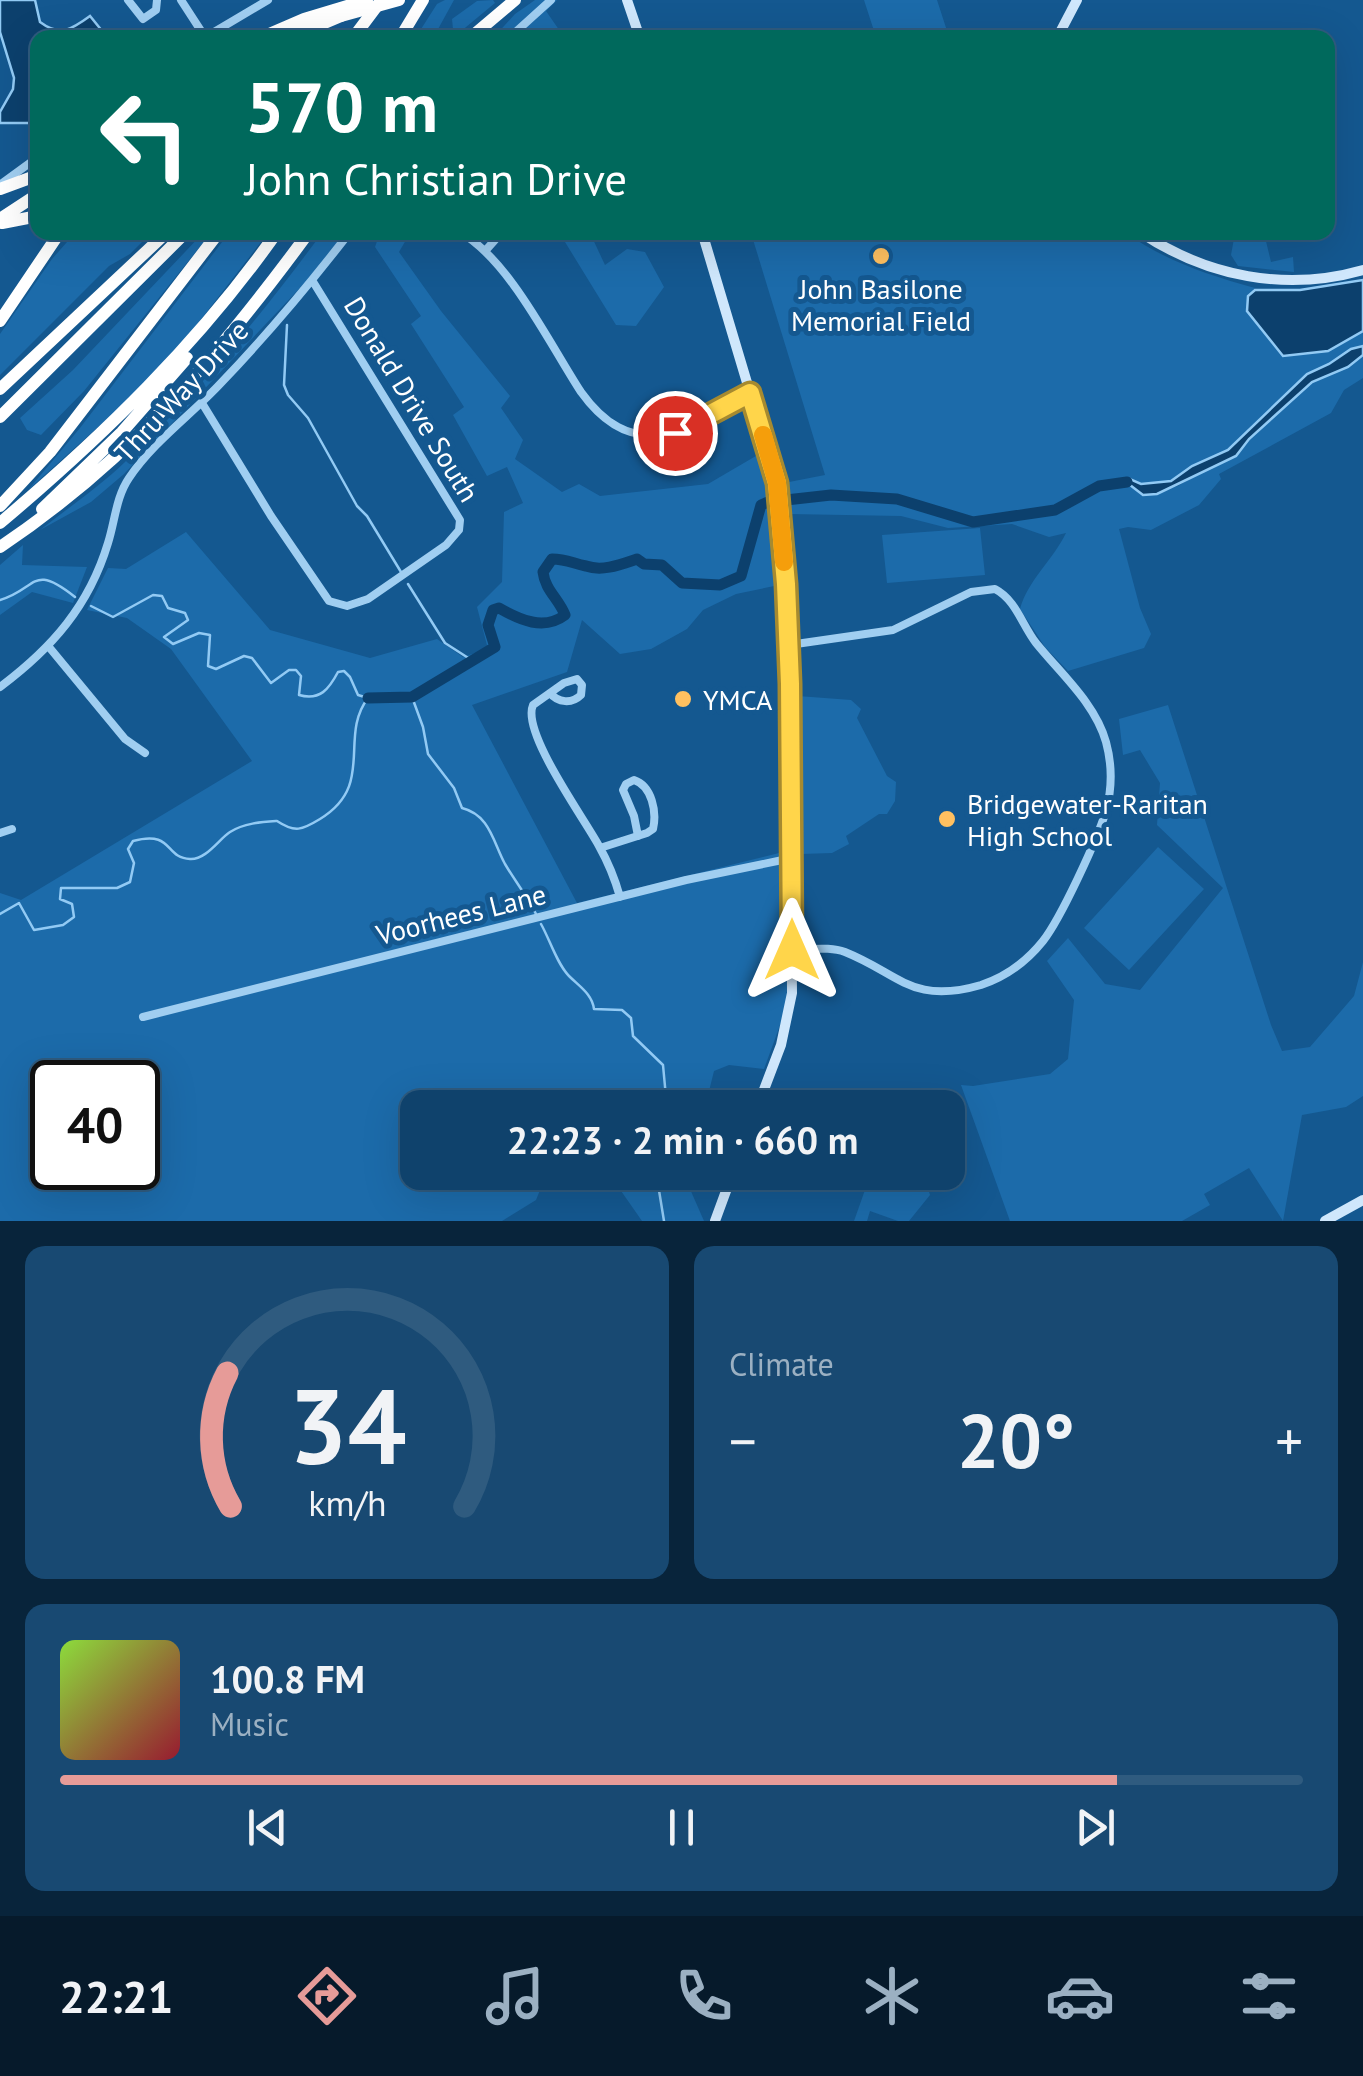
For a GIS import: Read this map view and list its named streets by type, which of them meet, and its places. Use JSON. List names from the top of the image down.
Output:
{
  "streets": {
    "street": ["Thru Way Drive", "Donald Drive South", "Voorhees Lane"]
  },
  "crossings": [
    ["Thru Way Drive", "Donald Drive South"]
  ],
  "places": ["John Basilone Memorial Field", "YMCA", "Bridgewater-Raritan High School"],
  "page": {
    "turn": ["570 m", "John Christian Drive"],
    "limit": "40",
    "trip": "22:23 · 2 min · 660 m",
    "tile": "Climate",
    "heat": ["−", "20°", "+"],
    "song": ["100.8 FM", "Music"],
    "tabs": "22:21",
    "gauge": ["34", "km/h"]
  }
}
